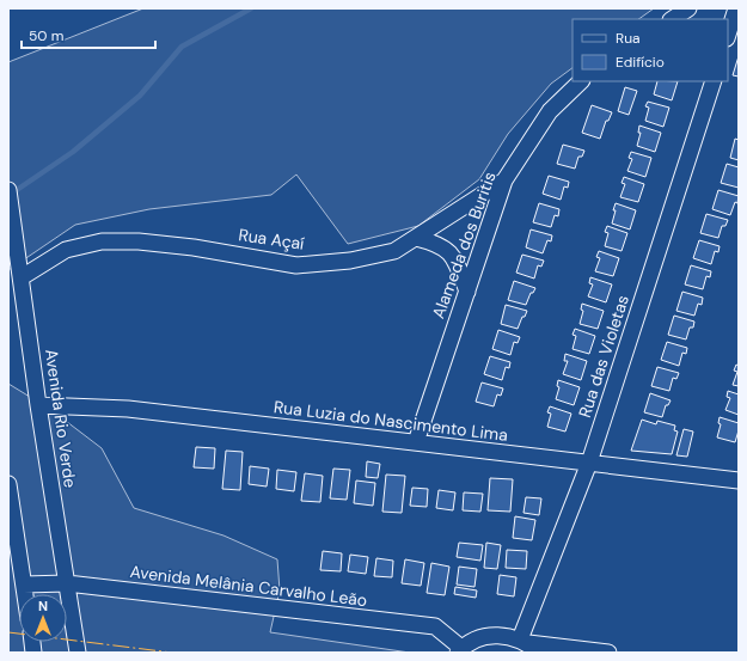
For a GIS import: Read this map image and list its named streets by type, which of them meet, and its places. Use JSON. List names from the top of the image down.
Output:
{
  "streets": {
    "street": [
      "Rua Açaí",
      "Alameda dos Buritis",
      "Rua das Violetas",
      "Avenida Rio Verde",
      "Rua Luzia do Nascimento Lima",
      "Avenida Melânia Carvalho Leão"
    ]
  },
  "crossings": [
    ["Rua Açaí", "Alameda dos Buritis"],
    ["Rua Açaí", "Avenida Rio Verde"],
    ["Alameda dos Buritis", "Rua Luzia do Nascimento Lima"],
    ["Rua das Violetas", "Rua Luzia do Nascimento Lima"],
    ["Avenida Rio Verde", "Rua Luzia do Nascimento Lima"],
    ["Avenida Rio Verde", "Avenida Melânia Carvalho Leão"]
  ],
  "legend": ["Rua", "Edifício"],
  "scale_bar": "50 m",
  "north": "top"
}
